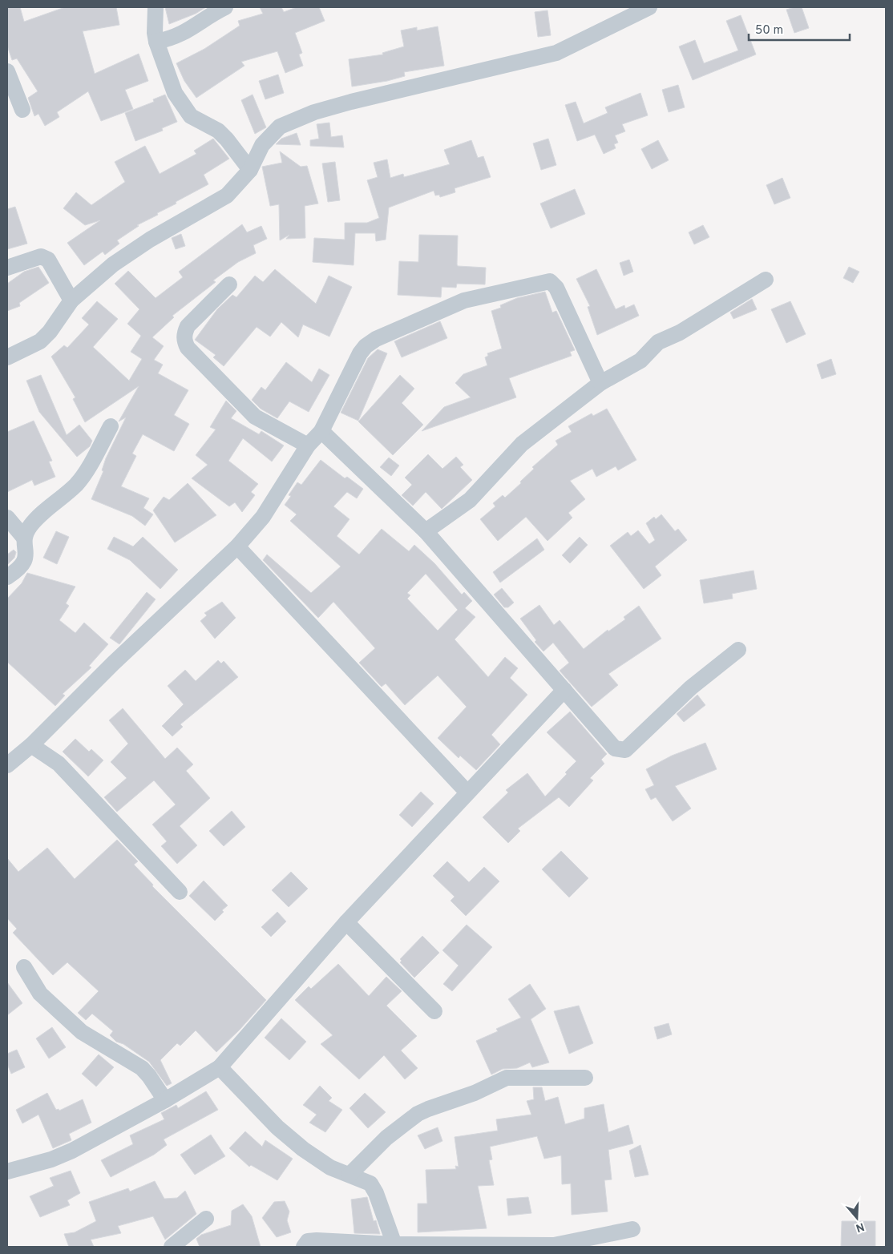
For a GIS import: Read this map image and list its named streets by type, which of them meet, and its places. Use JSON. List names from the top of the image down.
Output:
{
  "scale_bar": "50 m",
  "north": "bottom"
}
